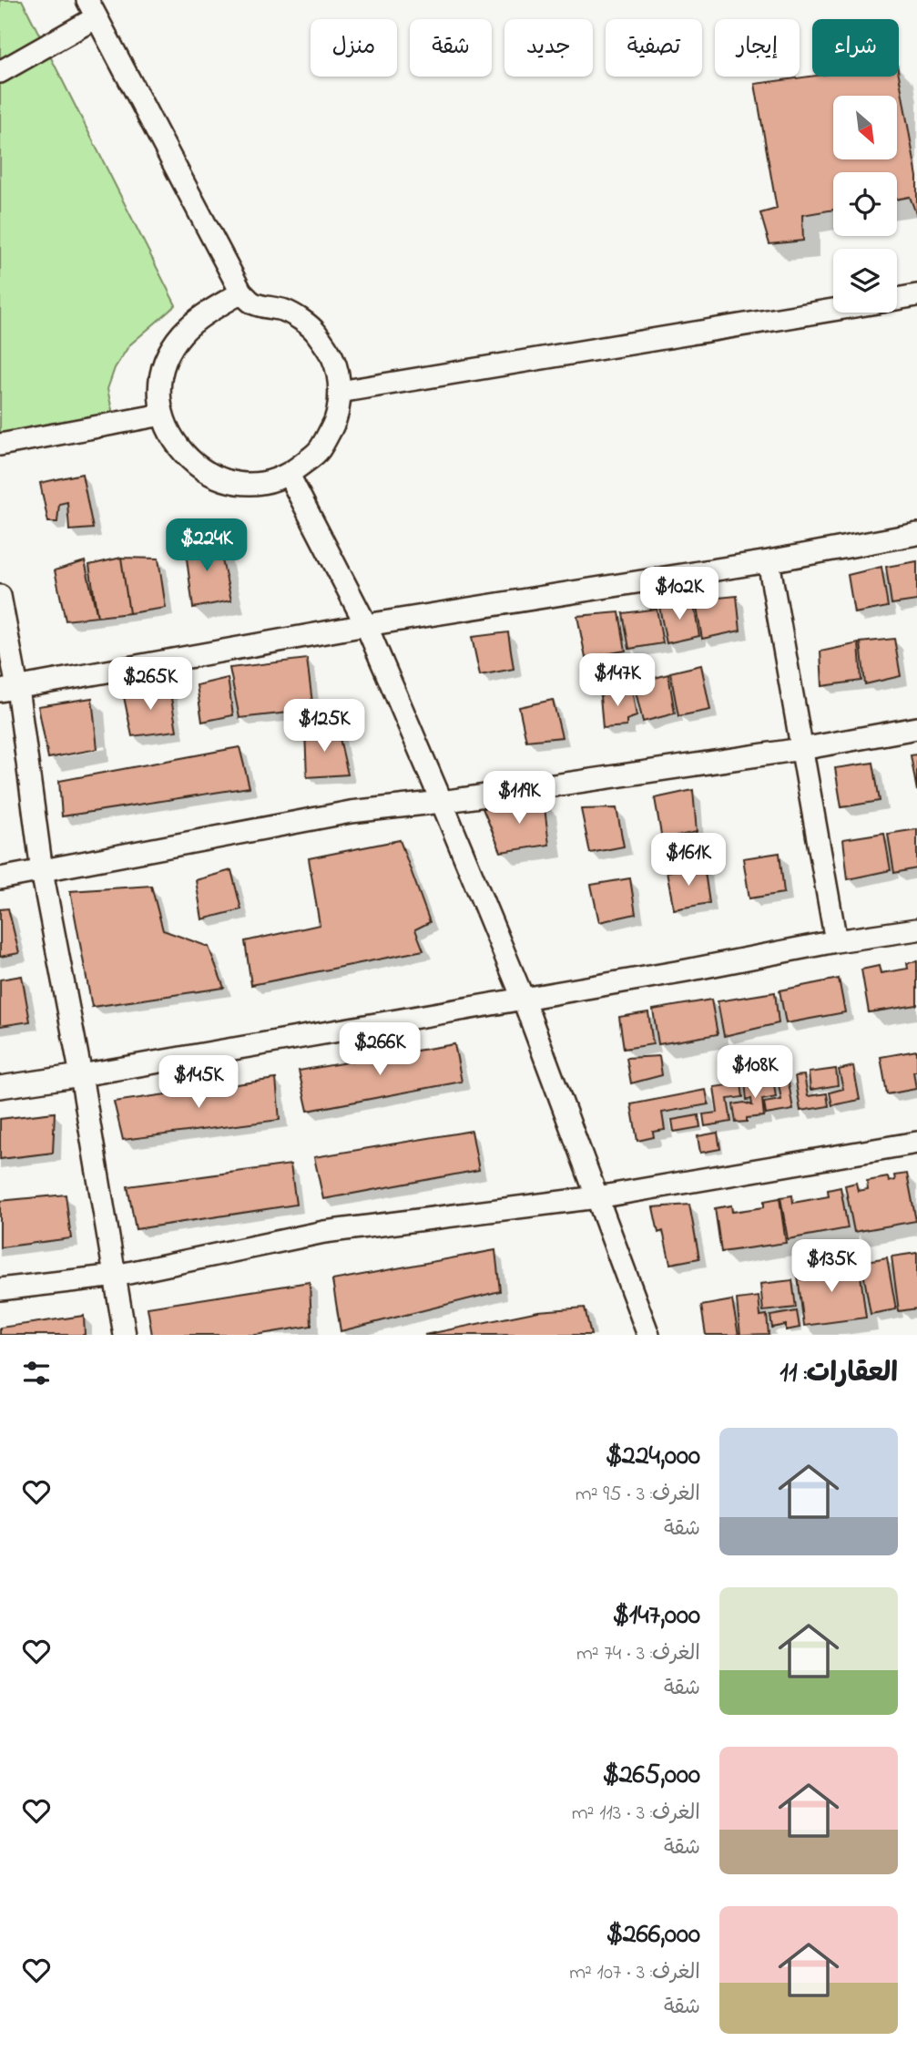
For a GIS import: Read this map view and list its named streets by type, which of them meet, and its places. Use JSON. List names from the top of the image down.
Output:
{
  "north": "bottom right",
  "page": {
    "chip": [
      "شراء",
      "إيجار",
      "تصفية",
      "جديد",
      "شقة",
      "منزل"
    ],
    "price": [
      "$224K",
      "$102K",
      "$147K",
      "$265K",
      "$125K",
      "$119K",
      "$161K",
      "$266K",
      "$108K",
      "$145K",
      "$135K"
    ],
    "heading": "العقارات: 11",
    "list": [
      {
        "name": "$224,000",
        "note": "الغرف: 3 · 95 m² · شقة"
      },
      {
        "name": "$147,000",
        "note": "الغرف: 3 · 74 m² · شقة"
      },
      {
        "name": "$265,000",
        "note": "الغرف: 3 · 113 m² · شقة"
      },
      {
        "name": "$266,000",
        "note": "الغرف: 3 · 107 m² · شقة"
      }
    ]
  }
}
